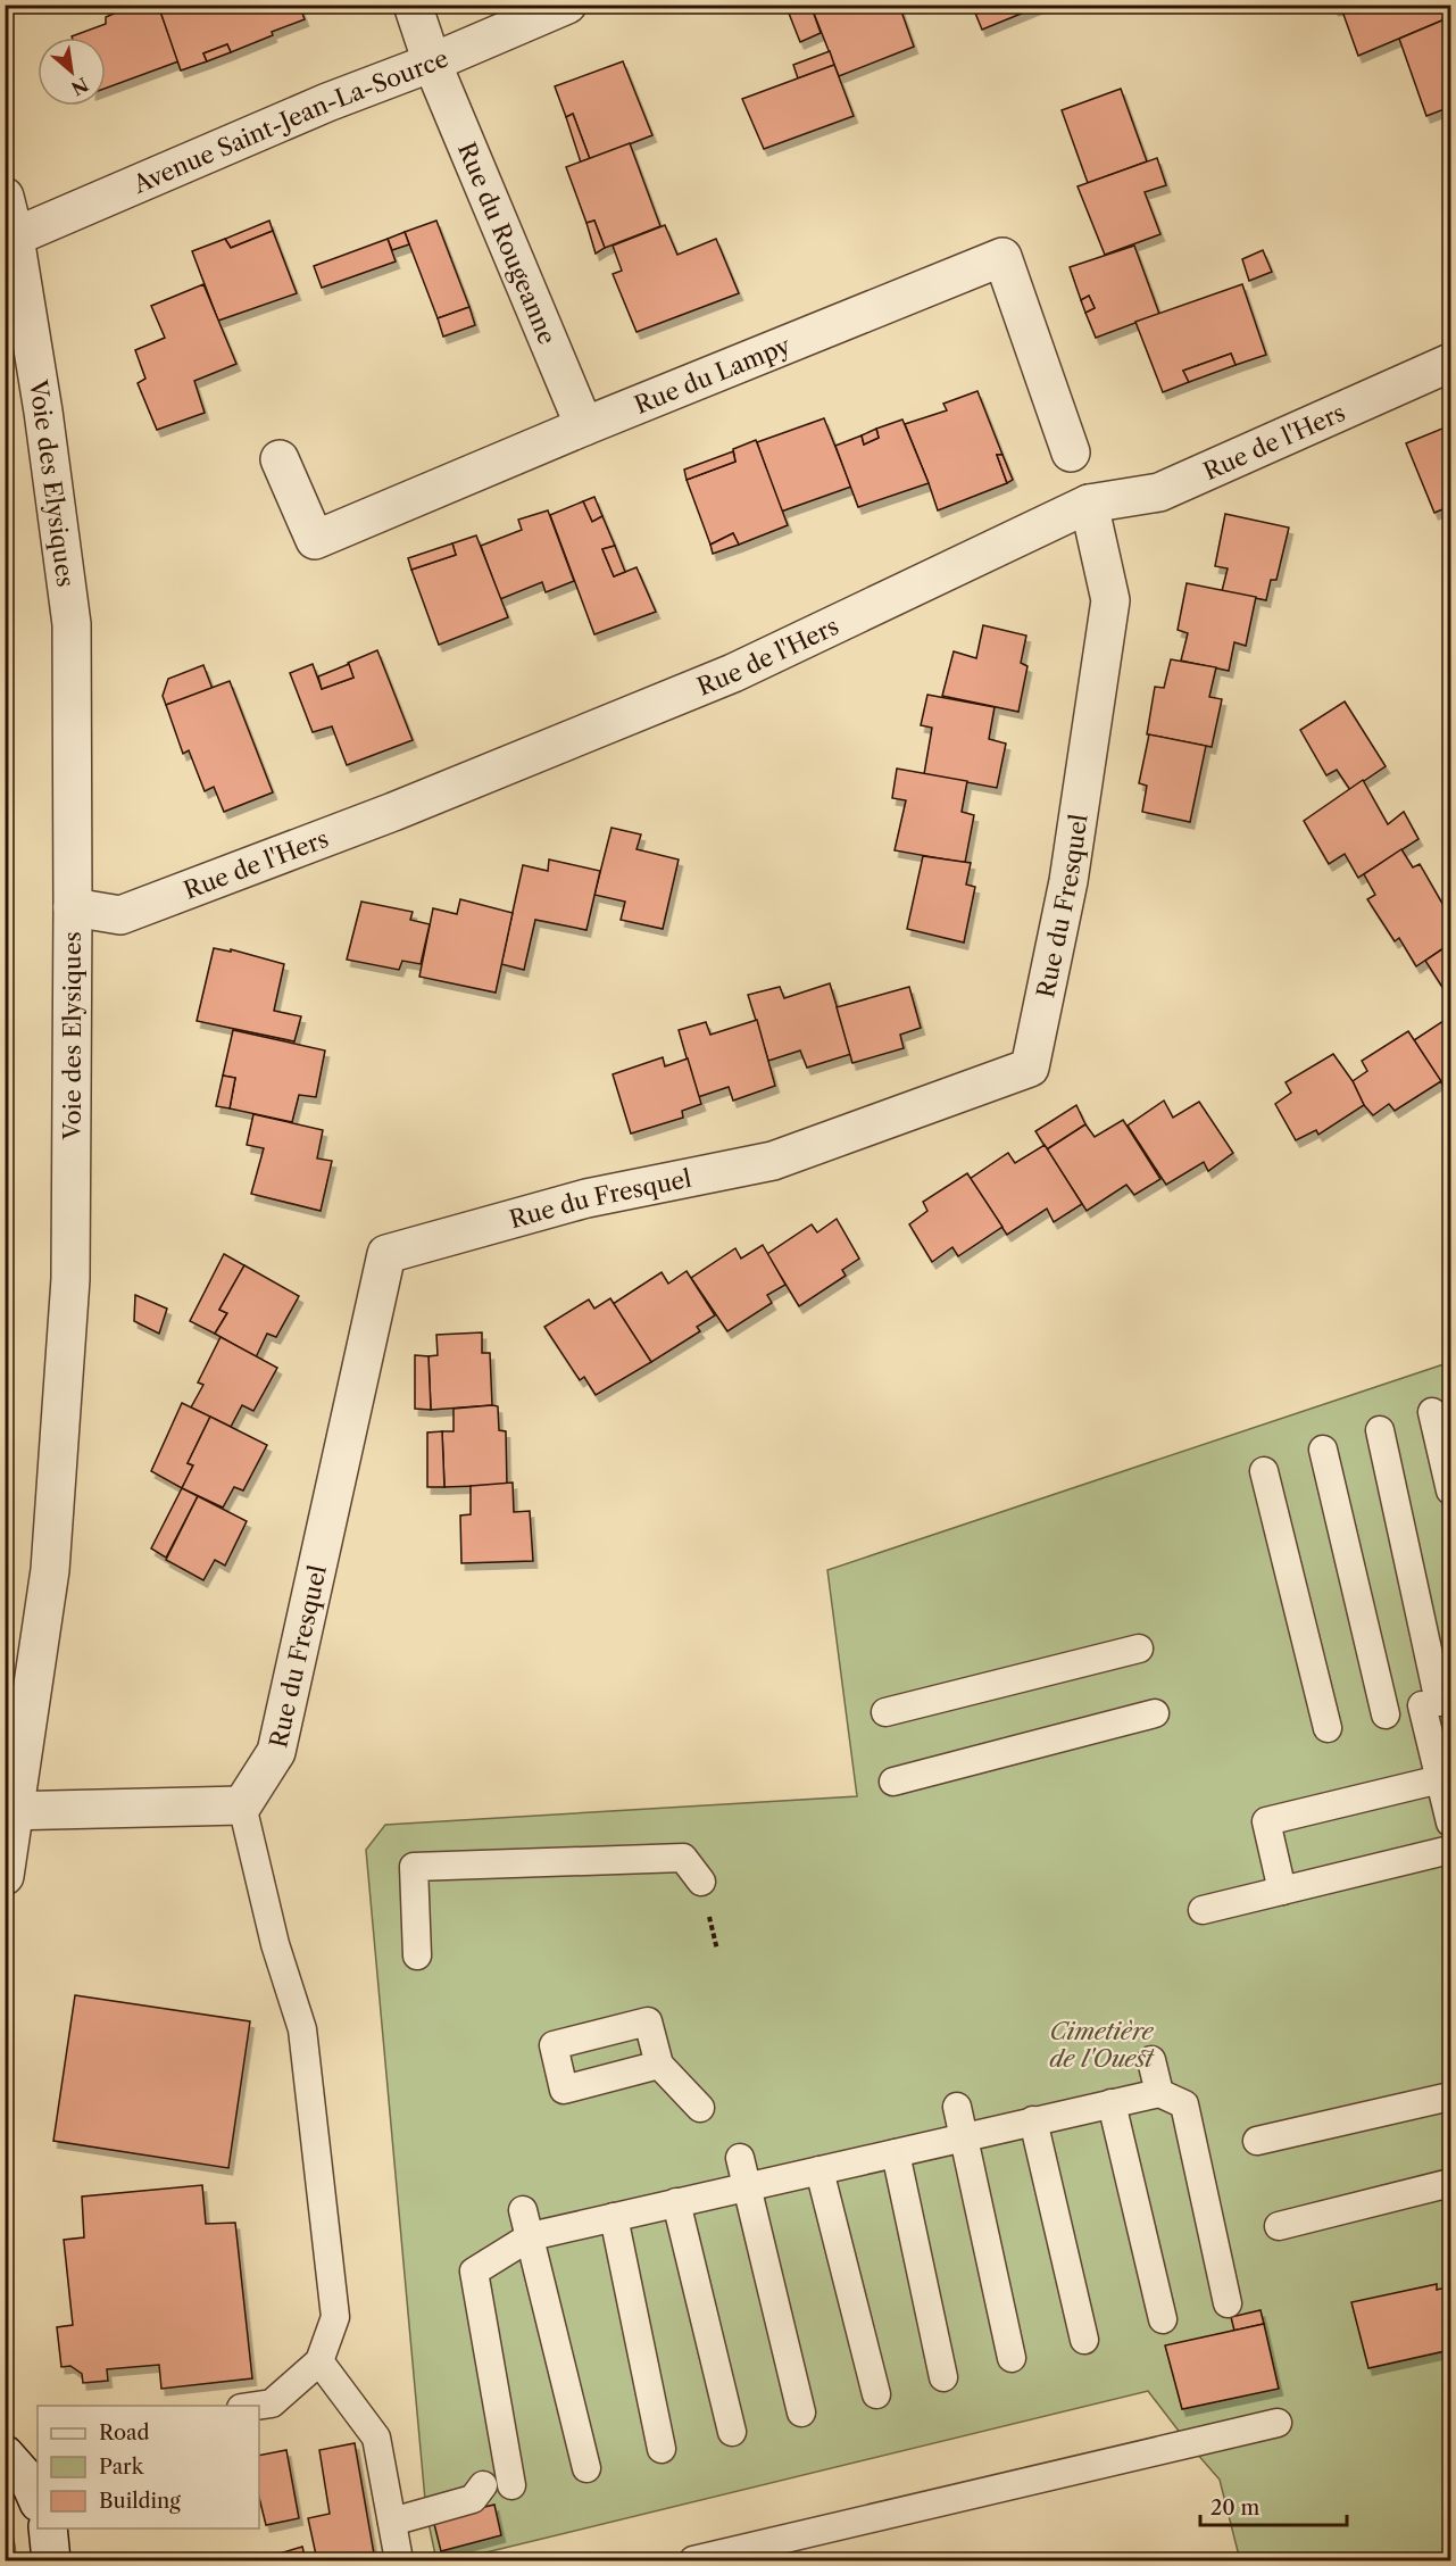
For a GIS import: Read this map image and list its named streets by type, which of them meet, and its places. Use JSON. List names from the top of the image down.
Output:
{
  "streets": {
    "street": [
      "Avenue Saint-Jean-La-Source",
      "Rue du Rougeanne",
      "Rue du Lampy",
      "Rue de l'Hers",
      "Voie des Elysiques",
      "Rue du Fresquel"
    ]
  },
  "crossings": [
    ["Avenue Saint-Jean-La-Source", "Rue du Rougeanne"],
    ["Avenue Saint-Jean-La-Source", "Voie des Elysiques"],
    ["Rue du Rougeanne", "Rue du Lampy"],
    ["Rue de l'Hers", "Voie des Elysiques"],
    ["Rue de l'Hers", "Rue du Fresquel"]
  ],
  "parks": ["Cimetière de l'Ouest"],
  "legend": ["Road", "Park", "Building"],
  "scale_bar": "20 m",
  "north": "bottom right"
}
